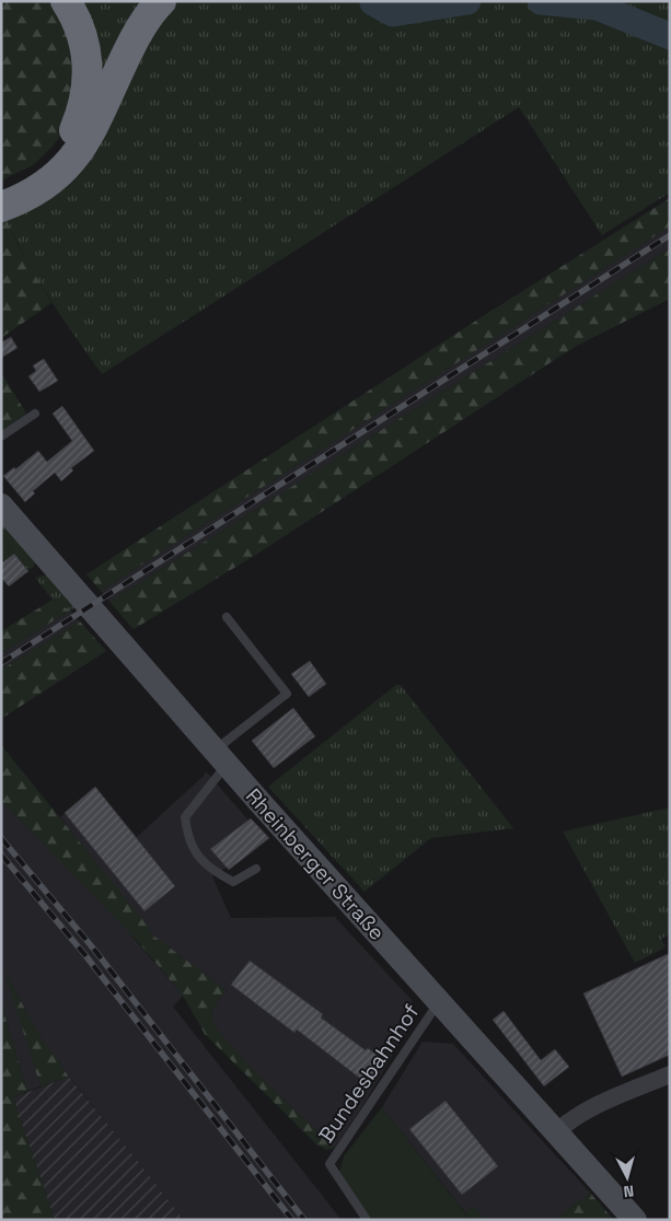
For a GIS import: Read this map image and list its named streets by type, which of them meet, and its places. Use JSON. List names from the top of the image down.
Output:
{
  "streets": {
    "main road": ["Rheinberger Straße"],
    "lane": ["Bundesbahnhof"]
  },
  "crossings": [
    ["Rheinberger Straße", "Bundesbahnhof"]
  ],
  "north": "bottom"
}
